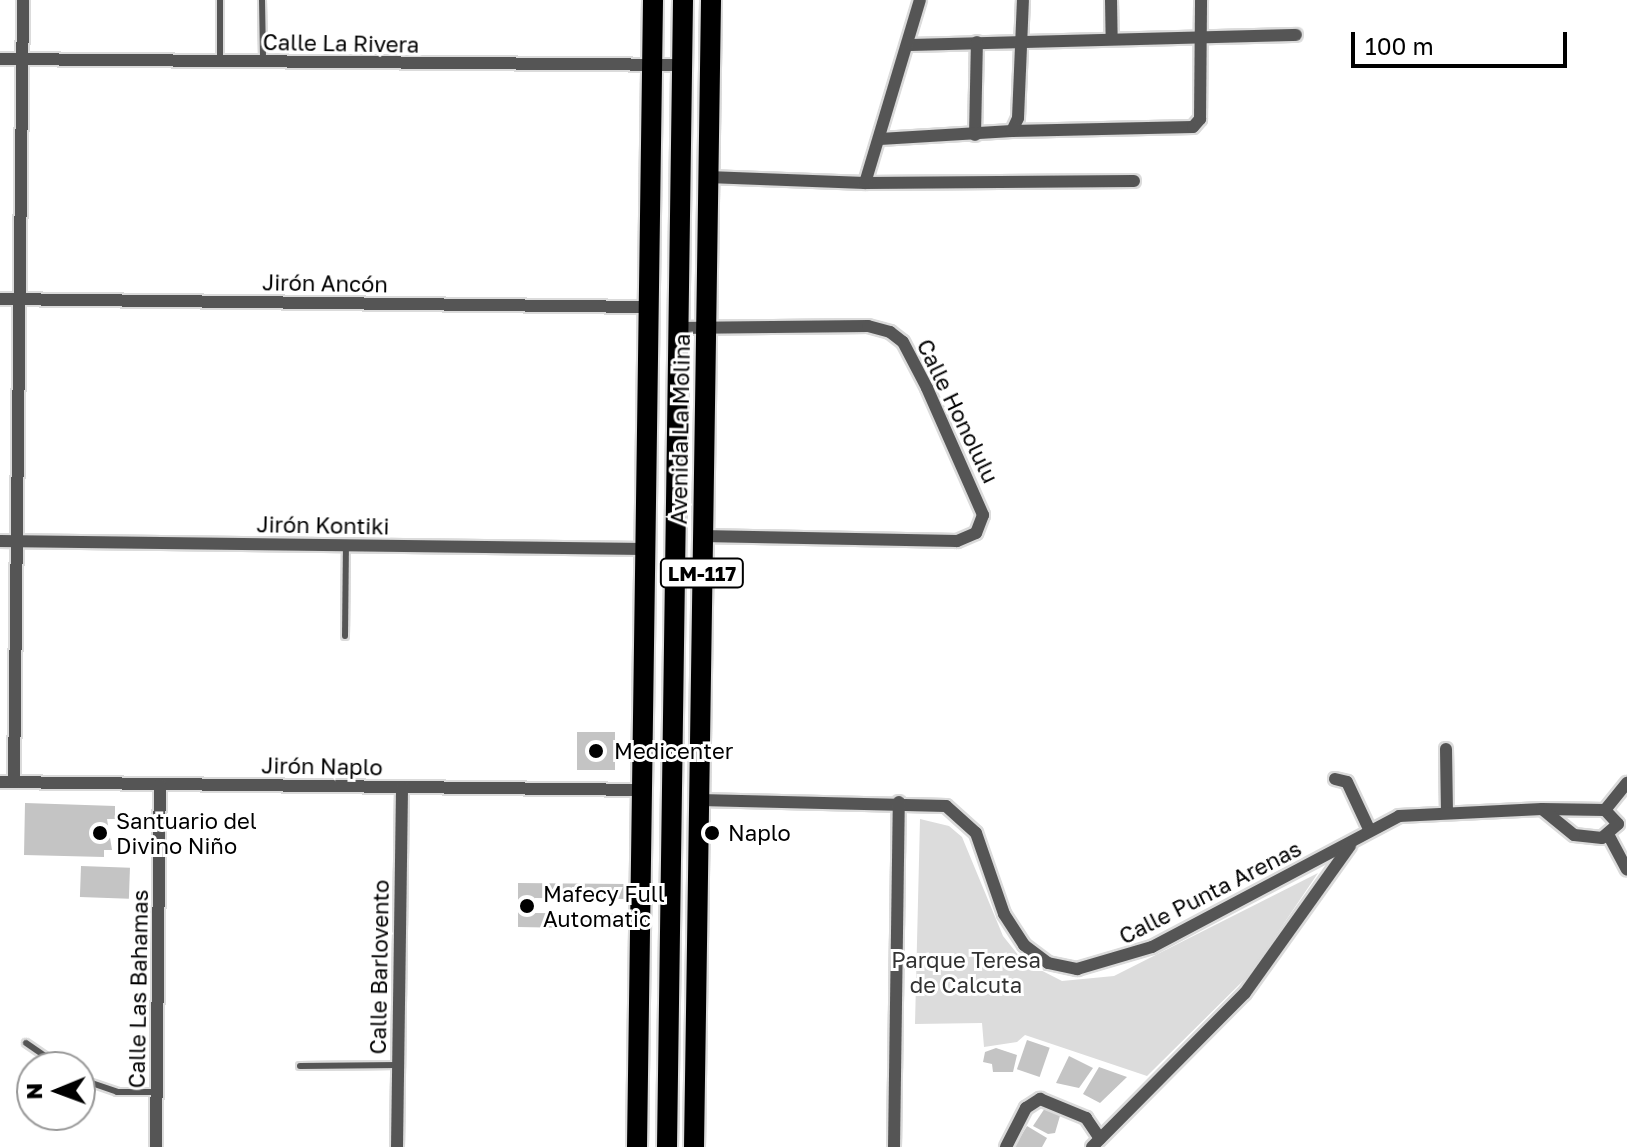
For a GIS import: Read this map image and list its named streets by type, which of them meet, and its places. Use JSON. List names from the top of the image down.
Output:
{
  "streets": {
    "main road": ["Avenida La Molina", "LM-117"],
    "street": [
      "Calle La Rivera",
      "Jirón Ancón",
      "Calle Honolulu",
      "Jirón Kontiki",
      "Jirón Naplo",
      "Calle Punta Arenas",
      "Calle Barlovento",
      "Calle Las Bahamas"
    ]
  },
  "crossings": [
    ["Calle La Rivera", "Avenida La Molina"],
    ["Jirón Ancón", "Avenida La Molina"],
    ["Calle Honolulu", "Avenida La Molina"],
    ["Avenida La Molina", "Jirón Kontiki"],
    ["Avenida La Molina", "Jirón Naplo"],
    ["Avenida La Molina", "Calle Punta Arenas"],
    ["Jirón Naplo", "Calle Barlovento"],
    ["Jirón Naplo", "Calle Las Bahamas"]
  ],
  "parks": ["Parque Teresa de Calcuta"],
  "places": [
    "Medicenter",
    "Santuario del Divino Niño",
    "Naplo",
    "Mafecy Full Automatic"
  ],
  "scale_bar": "100 m",
  "north": "left"
}
